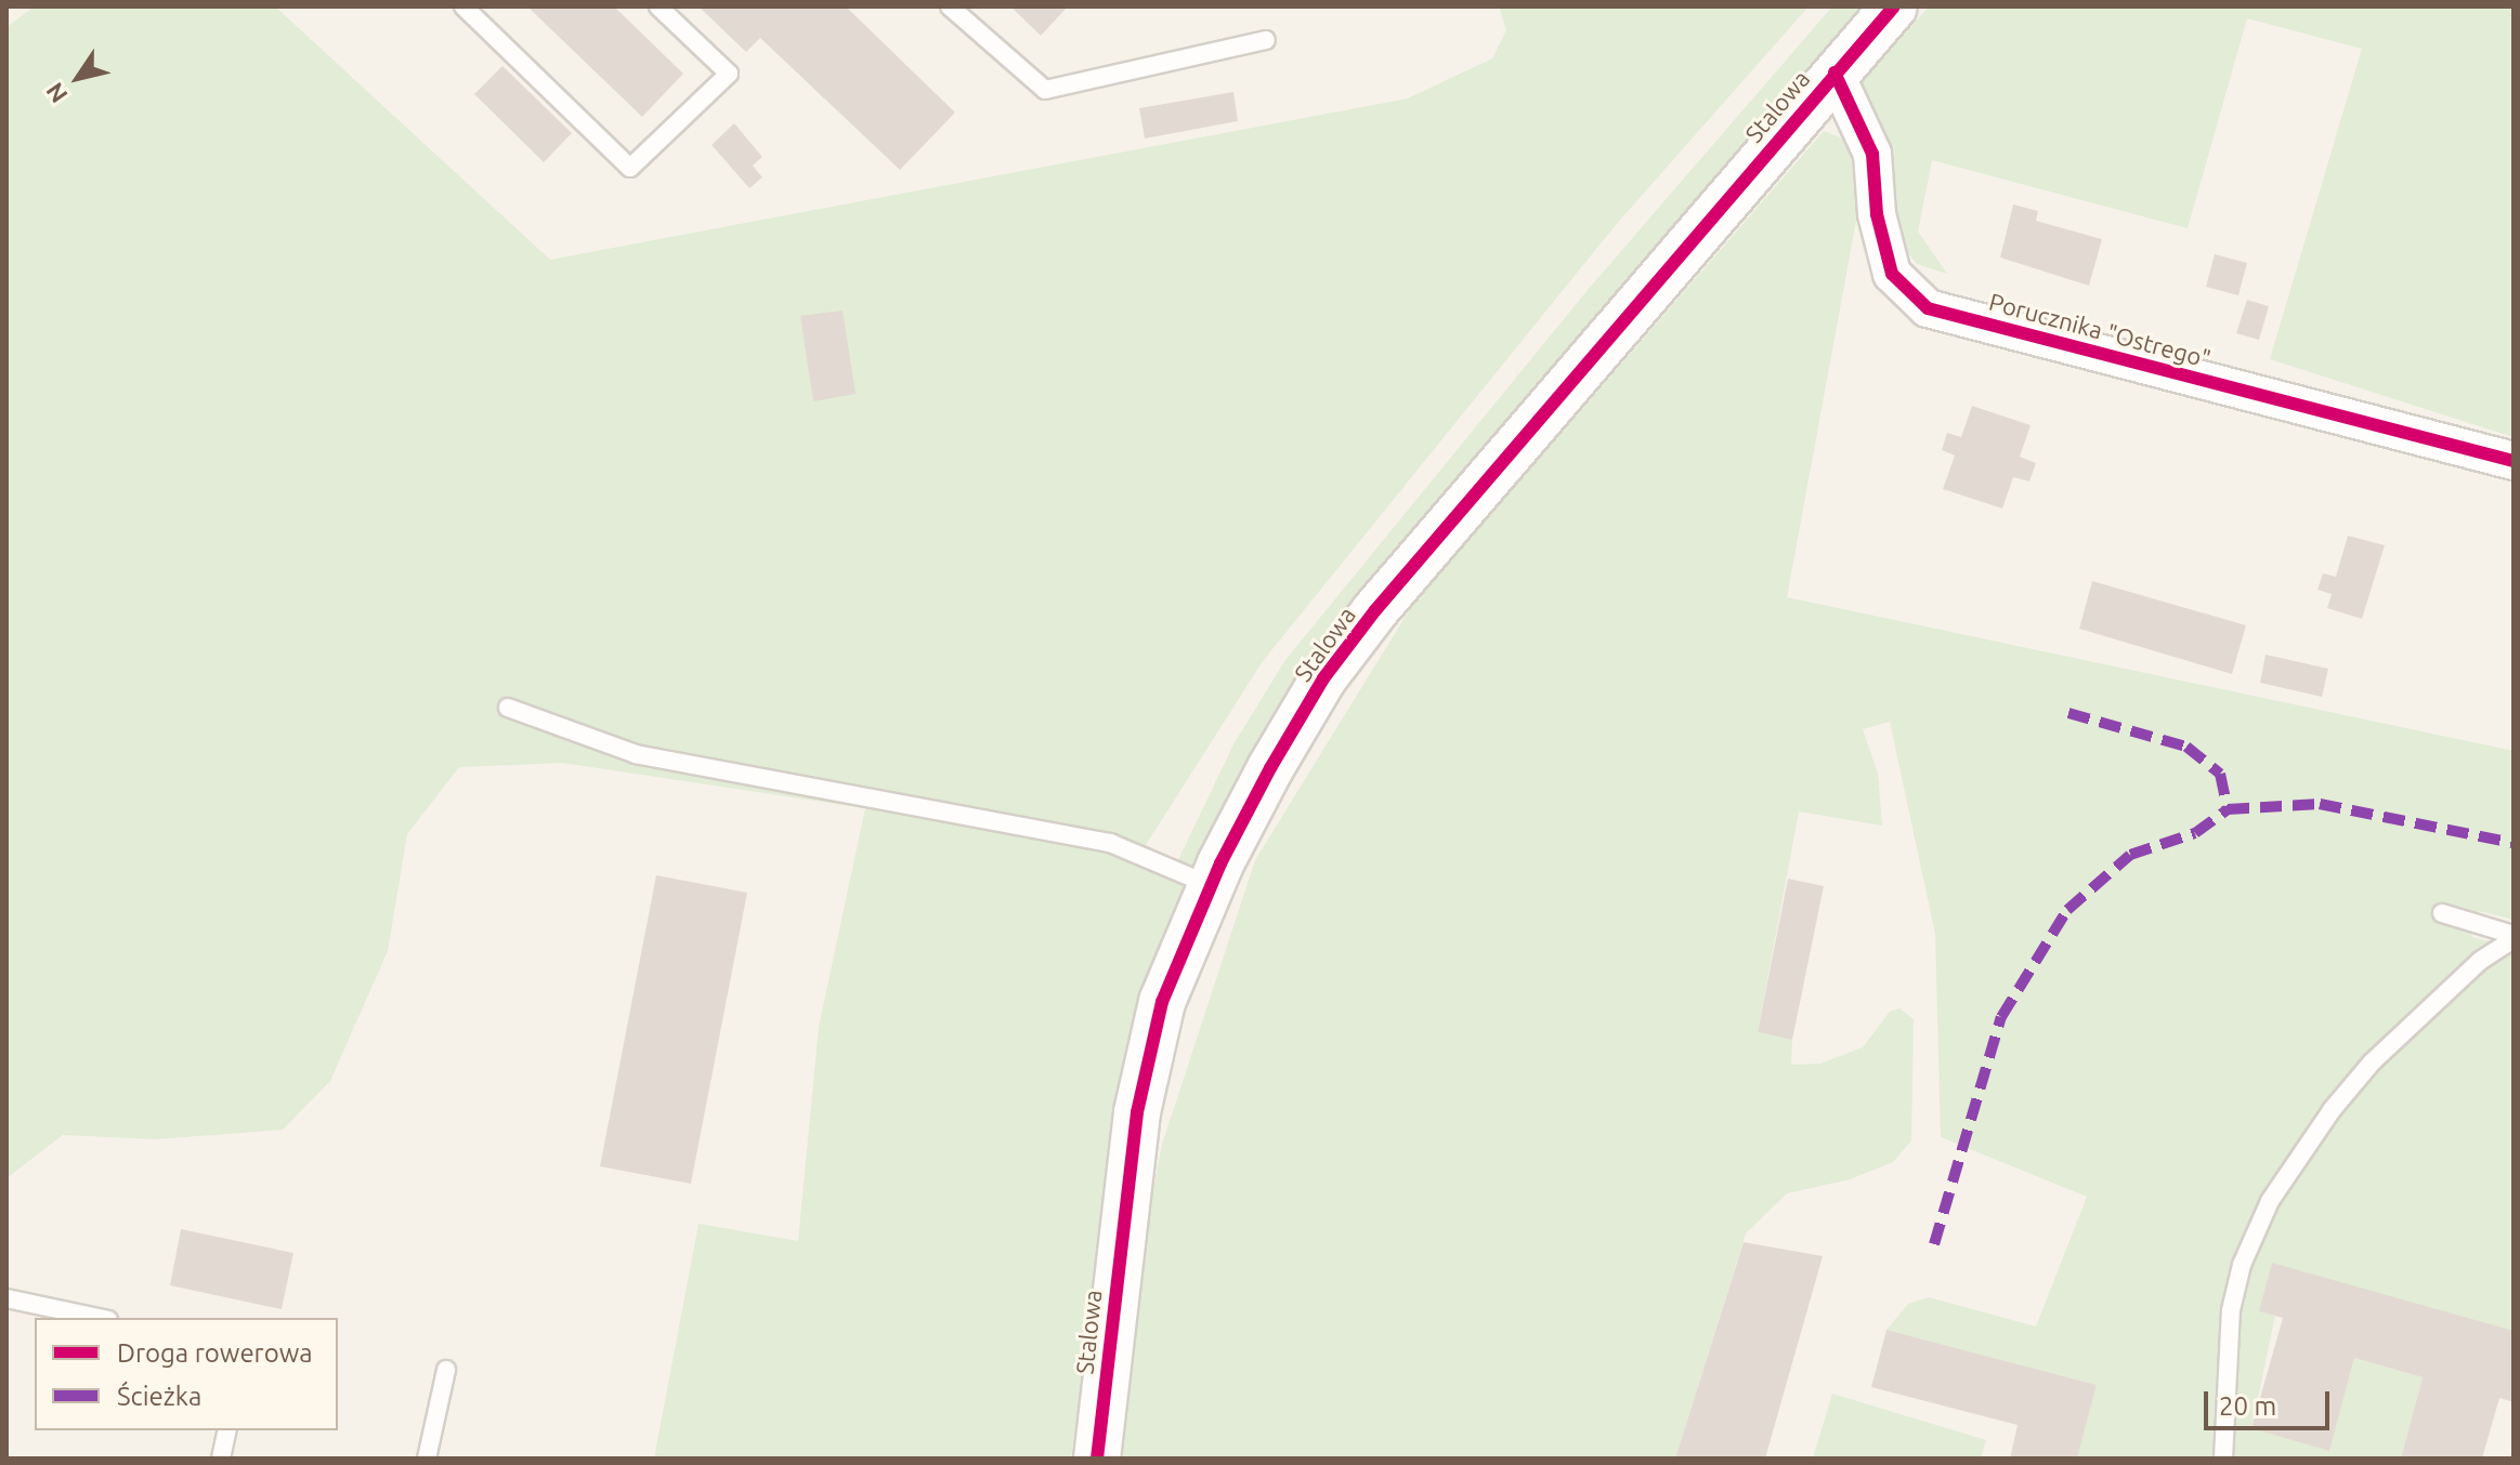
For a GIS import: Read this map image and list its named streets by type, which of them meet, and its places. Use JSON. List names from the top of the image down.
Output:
{
  "streets": {
    "street": ["Stalowa", "Porucznika \"Ostrego\""]
  },
  "crossings": [
    ["Stalowa", "Porucznika \"Ostrego\""]
  ],
  "legend": ["Droga rowerowa", "Ścieżka"],
  "scale_bar": "20 m",
  "north": "bottom left"
}
